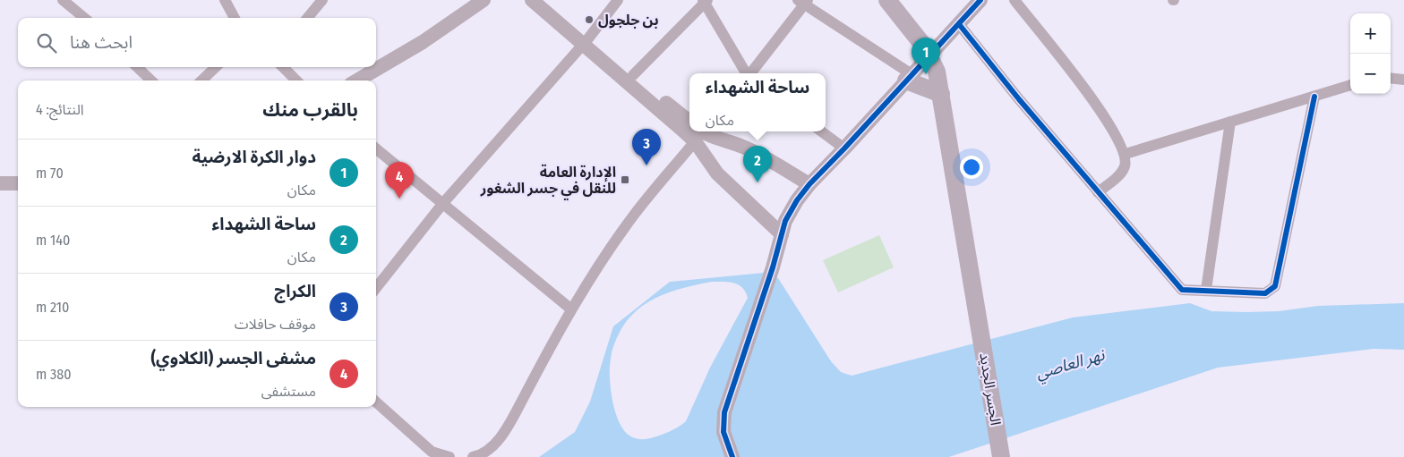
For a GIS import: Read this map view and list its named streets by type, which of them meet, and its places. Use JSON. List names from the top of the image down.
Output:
{
  "streets": {
    "main road": ["الجسر الجديد"]
  },
  "water": ["نهر العاصي"],
  "places": {
    "other": ["بن جلجول"],
    "transit": ["الإدارة العامة للنقل في جسر الشغور"]
  },
  "page": {
    "map_buttons": ["+", "−"],
    "search": "ابحث هنا",
    "pins": [
      "1",
      "3",
      "2",
      "4"
    ],
    "popup": ["ساحة الشهداء", "مكان"],
    "heading": ["بالقرب منك", "النتائج: 4"],
    "list": [
      {
        "mark": "1",
        "name": "دوار الكرة الارضية",
        "note": "مكان",
        "value": "70 m"
      },
      {
        "mark": "2",
        "name": "ساحة الشهداء",
        "note": "مكان",
        "value": "140 m"
      },
      {
        "mark": "3",
        "name": "الكراج",
        "note": "موقف حافلات",
        "value": "210 m"
      },
      {
        "mark": "4",
        "name": "مشفى الجسر (الكلاوي)",
        "note": "مستشفى",
        "value": "380 m"
      }
    ]
  }
}
